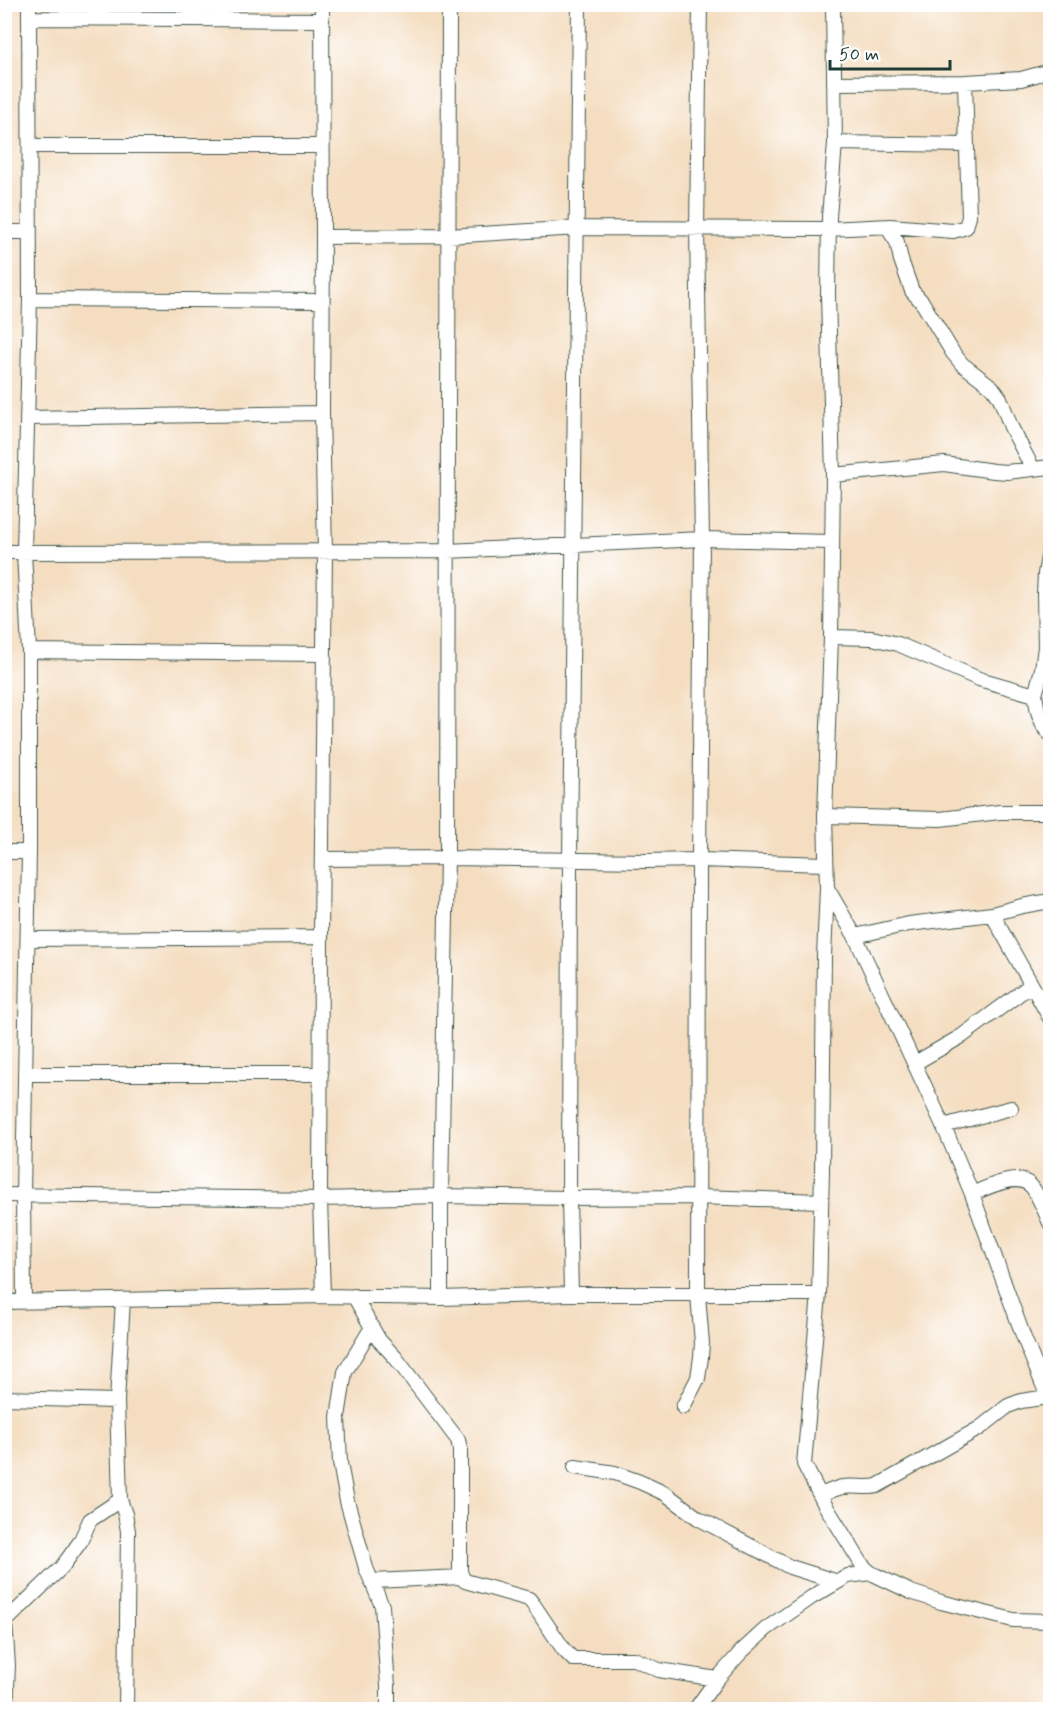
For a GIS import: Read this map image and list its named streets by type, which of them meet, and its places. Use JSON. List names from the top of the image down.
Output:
{
  "scale_bar": "50 m"
}
